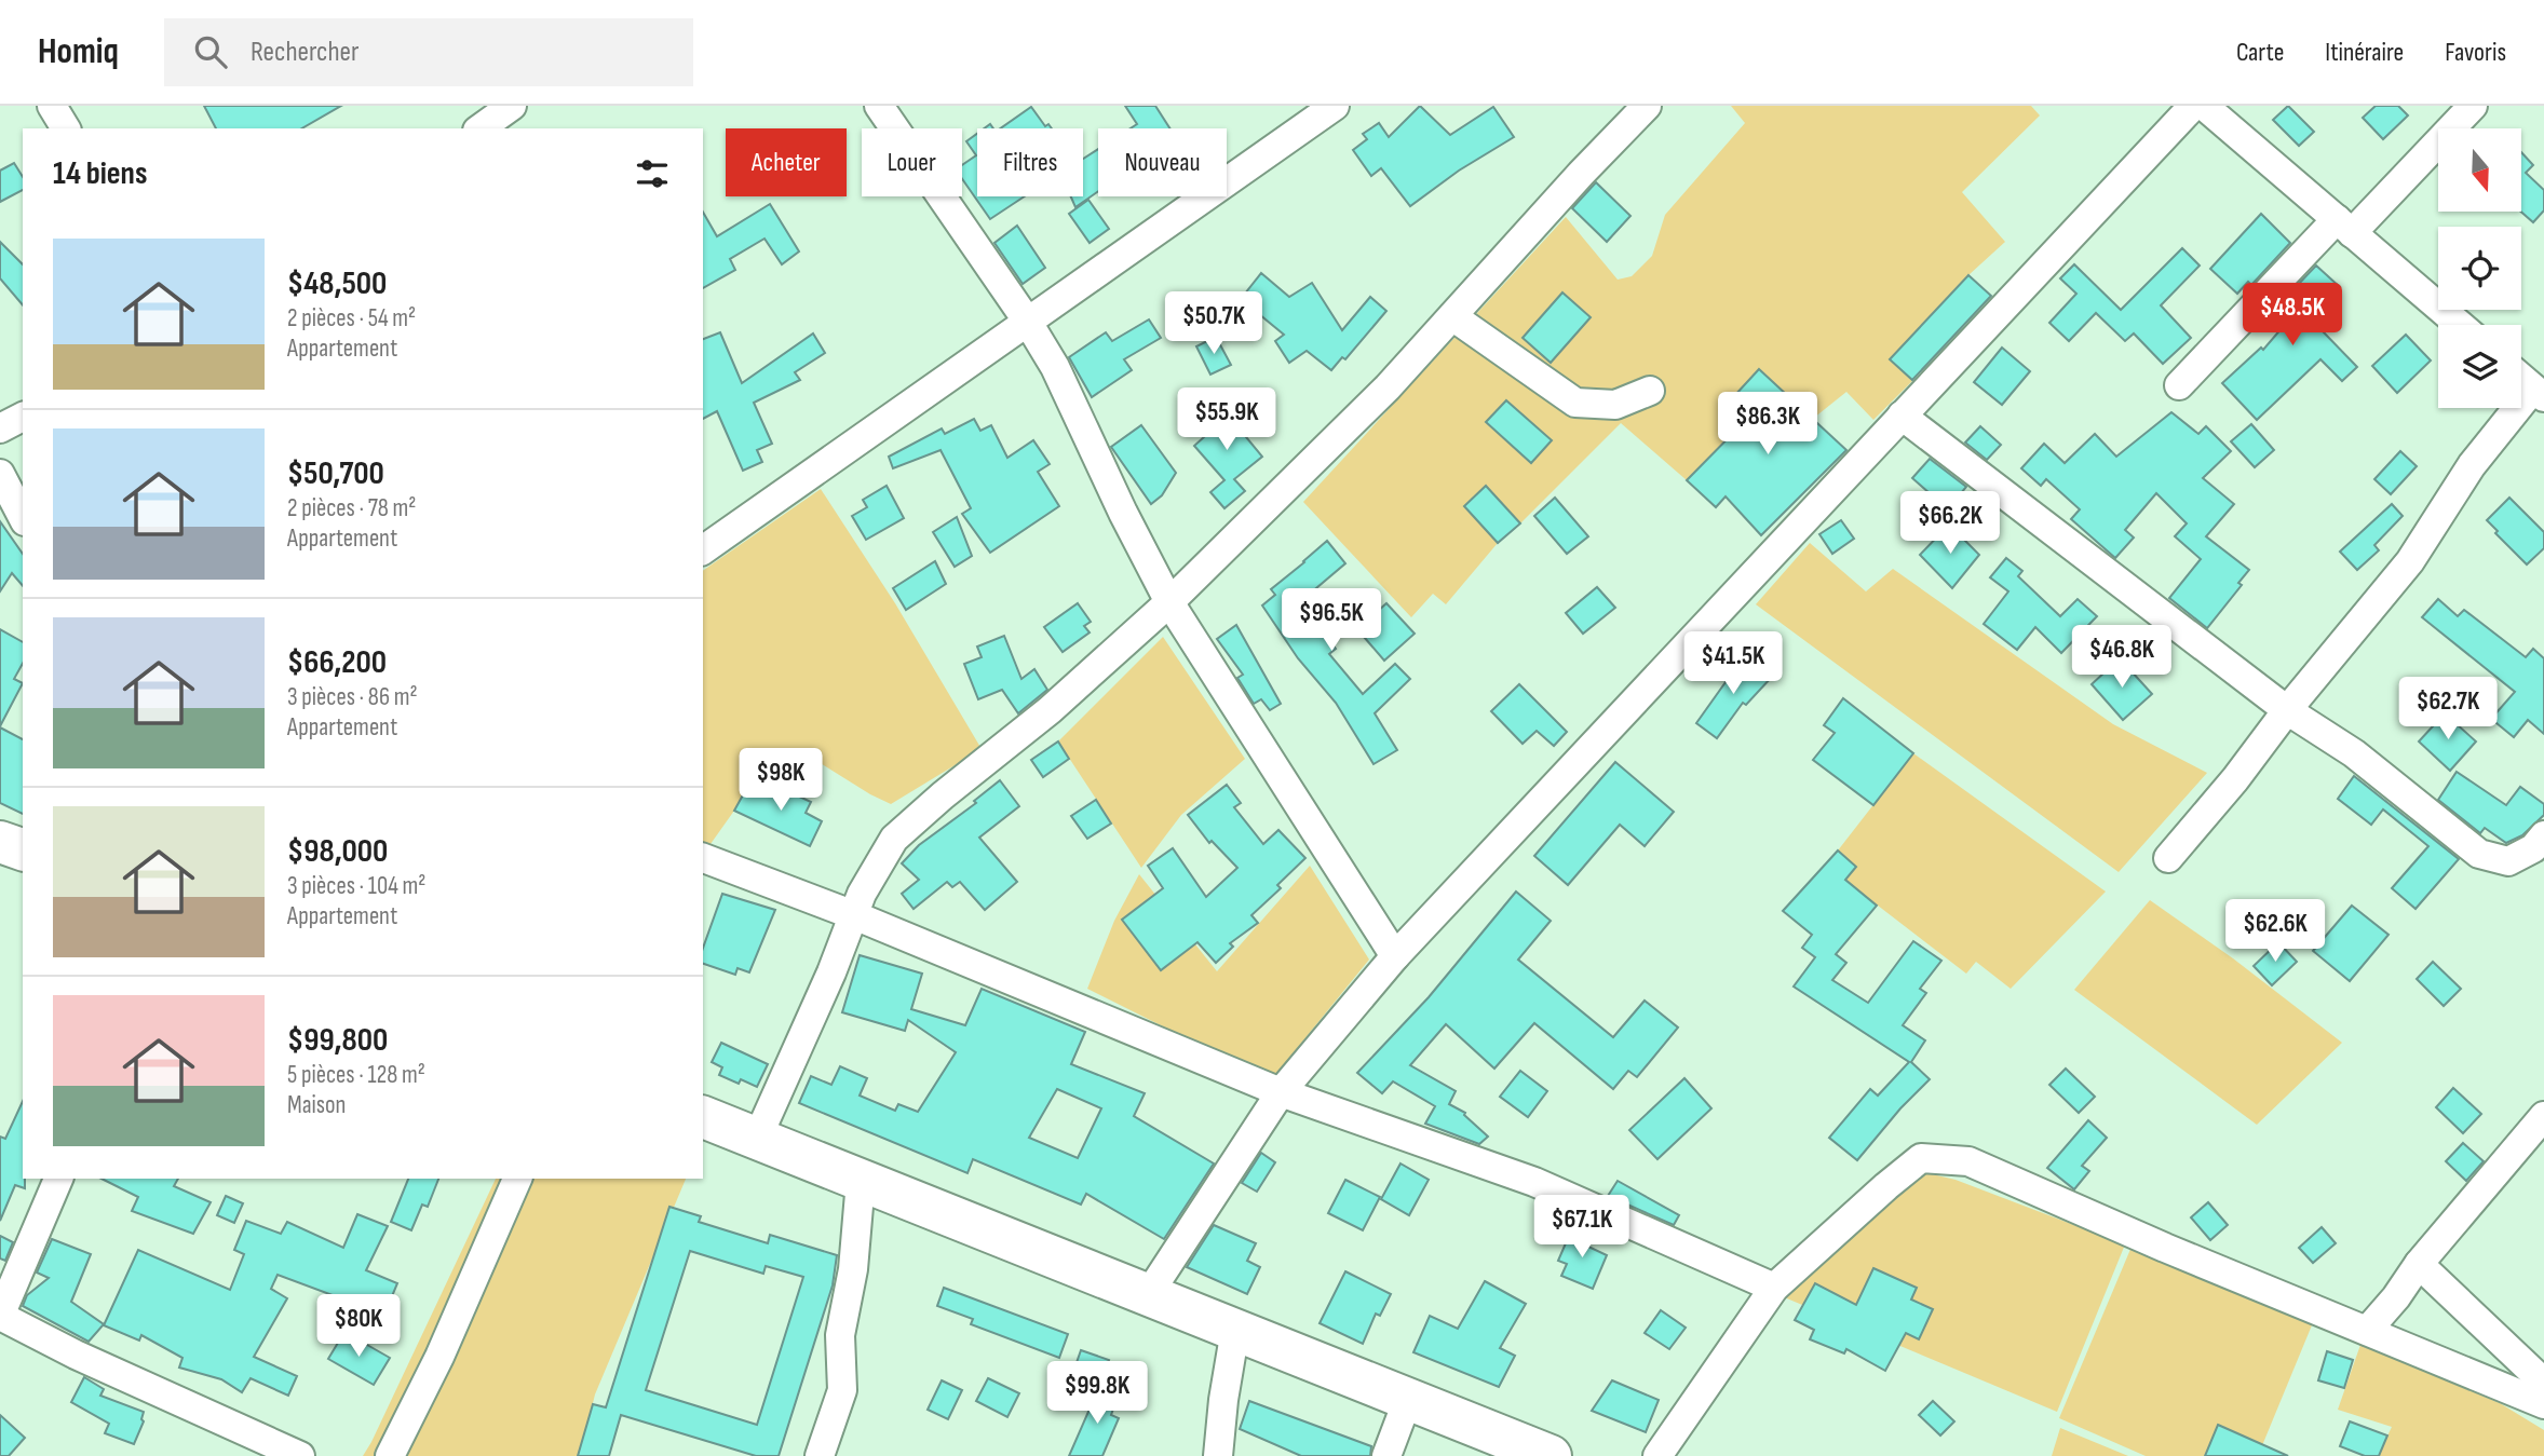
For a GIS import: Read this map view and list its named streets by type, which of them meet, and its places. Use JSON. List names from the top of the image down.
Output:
{
  "north": "bottom",
  "page": {
    "header": "Homiq",
    "search": "Rechercher",
    "nav": ["Carte", "Itinéraire", "Favoris"],
    "chip": [
      "Acheter",
      "Louer",
      "Filtres",
      "Nouveau"
    ],
    "heading": "14 biens",
    "list": [
      {
        "name": "$48,500",
        "note": "2 pièces · 54 m² · Appartement"
      },
      {
        "name": "$50,700",
        "note": "2 pièces · 78 m² · Appartement"
      },
      {
        "name": "$66,200",
        "note": "3 pièces · 86 m² · Appartement"
      },
      {
        "name": "$98,000",
        "note": "3 pièces · 104 m² · Appartement"
      },
      {
        "name": "$99,800",
        "note": "5 pièces · 128 m² · Maison"
      }
    ],
    "price": [
      "$48.5K",
      "$50.7K",
      "$55.9K",
      "$86.3K",
      "$66.2K",
      "$96.5K",
      "$46.8K",
      "$41.5K",
      "$62.7K",
      "$98K",
      "$62.6K",
      "$67.1K",
      "$80K",
      "$99.8K"
    ]
  }
}
